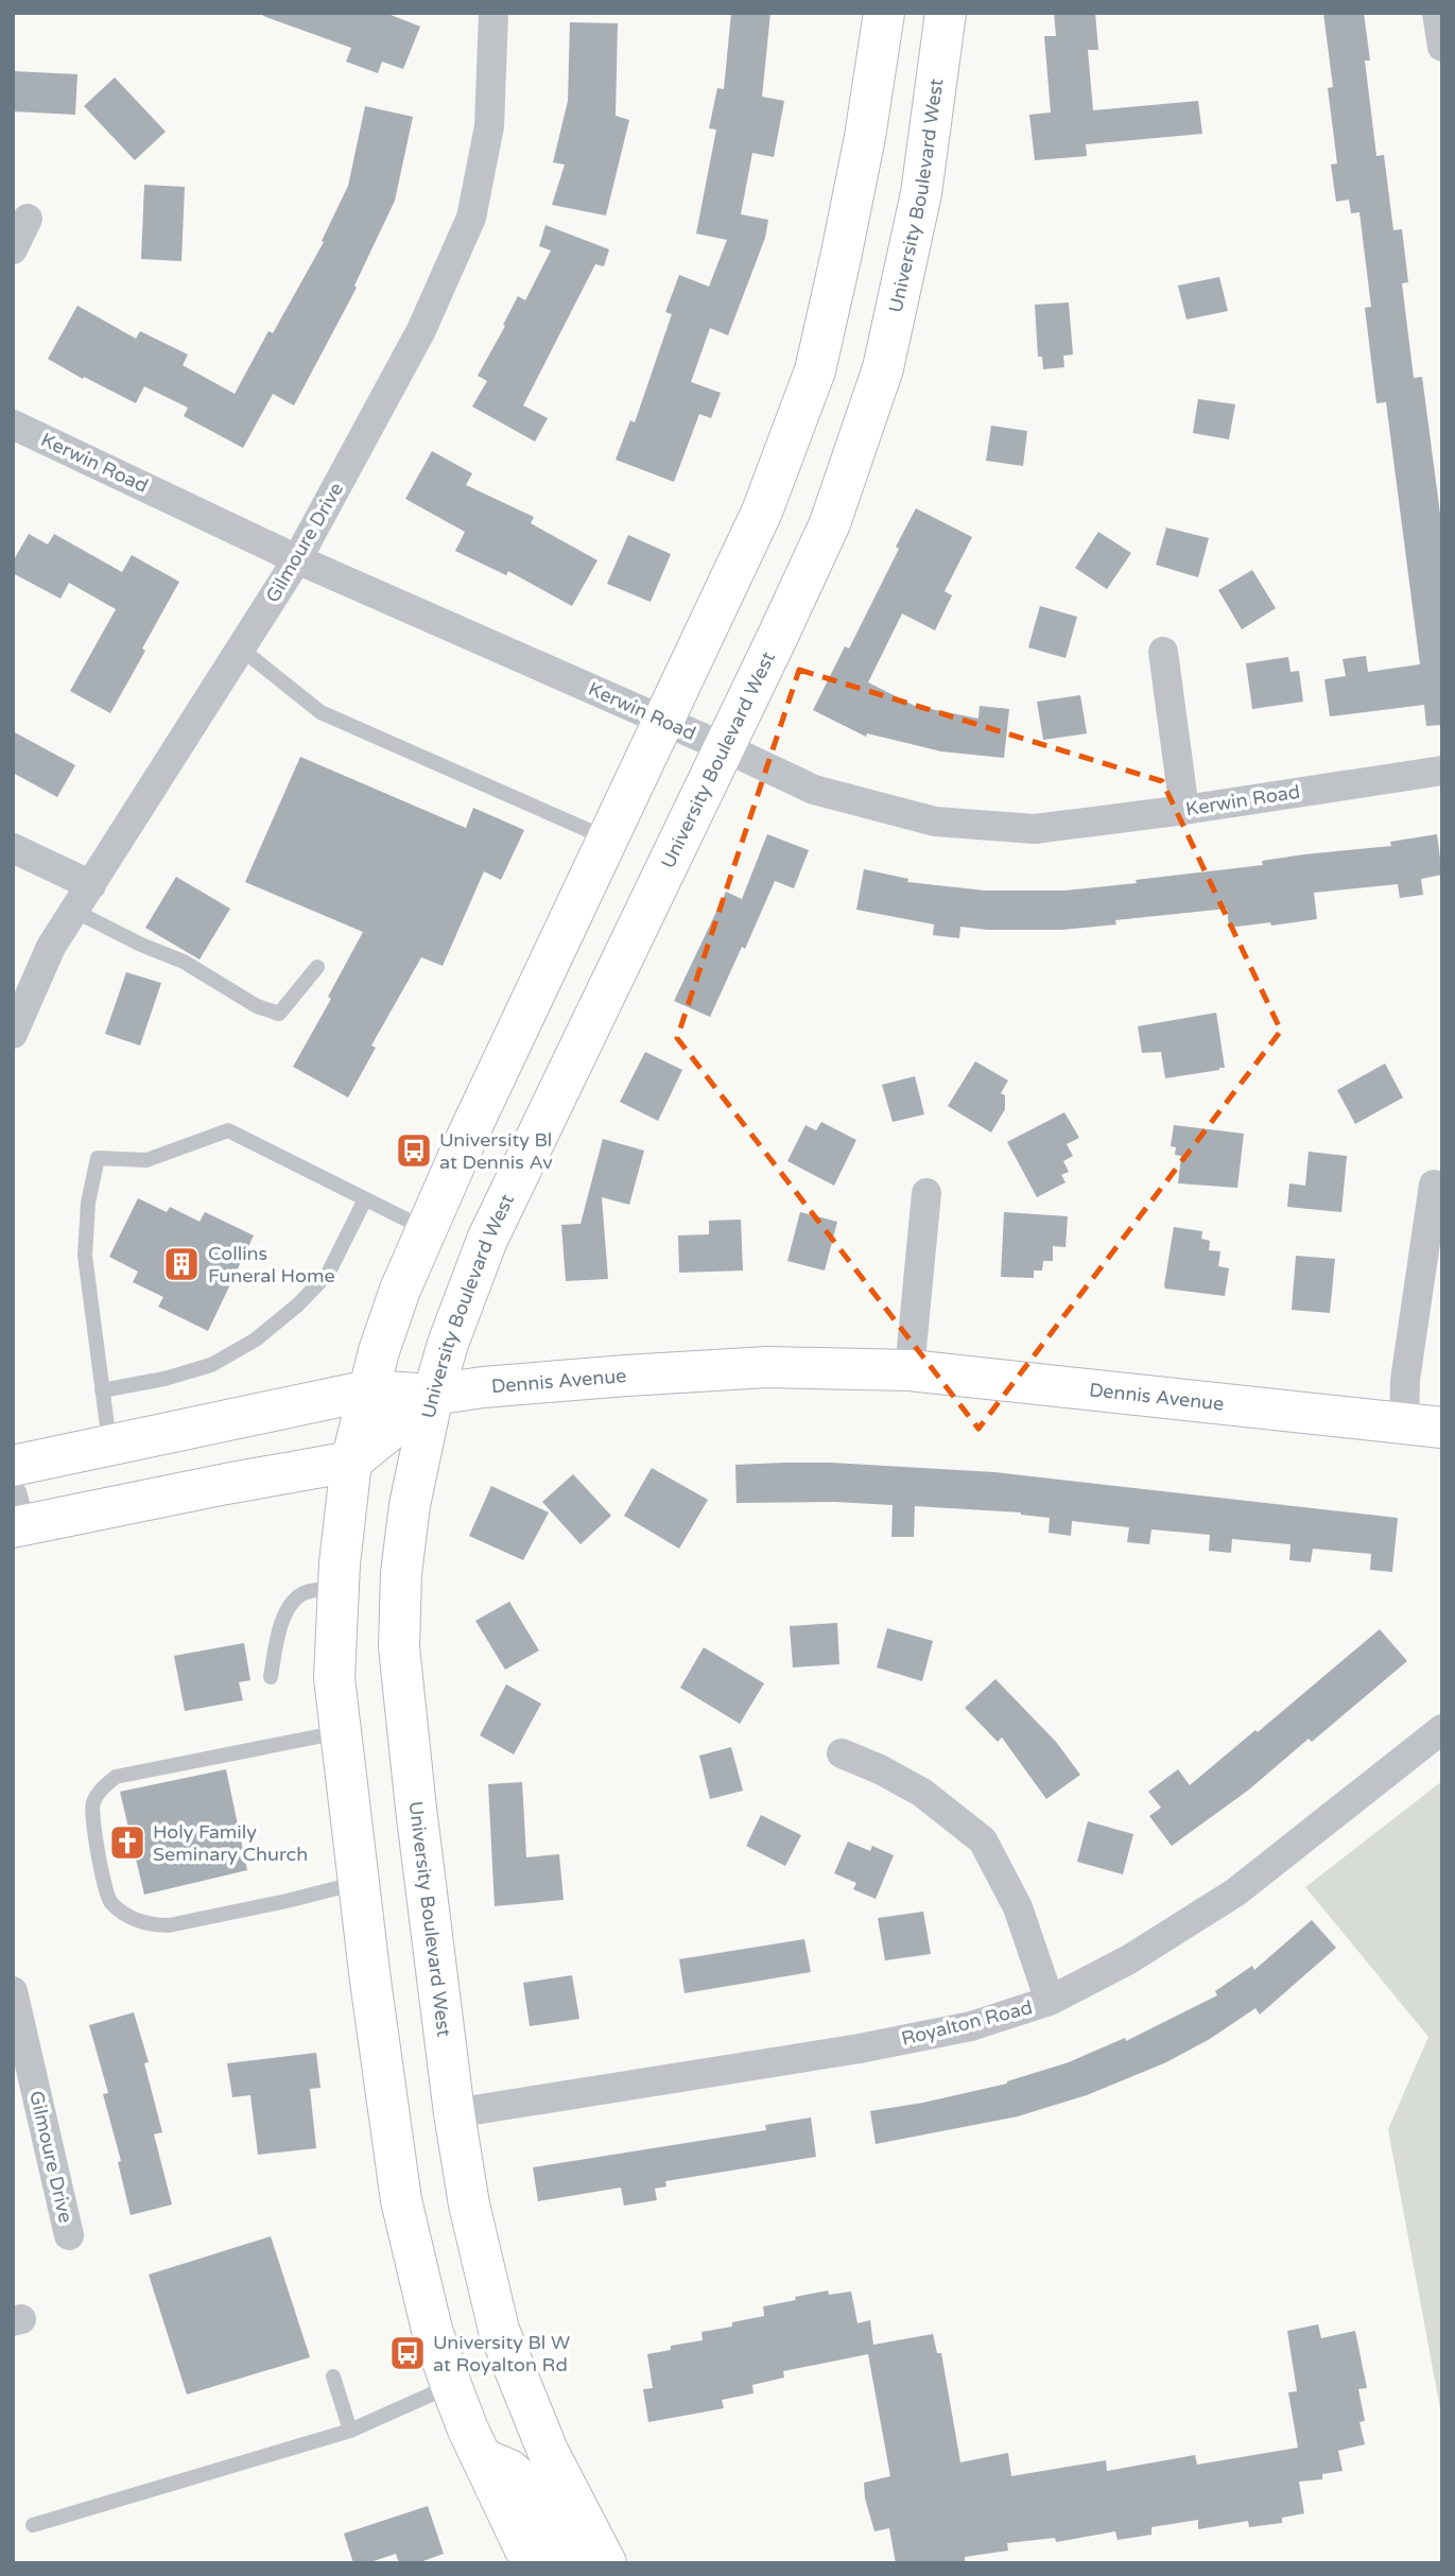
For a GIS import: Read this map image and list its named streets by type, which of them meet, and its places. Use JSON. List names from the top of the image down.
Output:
{
  "streets": {
    "main road": ["University Boulevard West", "Dennis Avenue"],
    "street": ["Kerwin Road", "Gilmoure Drive", "Royalton Road"]
  },
  "crossings": [
    ["University Boulevard West", "Kerwin Road"],
    ["University Boulevard West", "Dennis Avenue"],
    ["University Boulevard West", "Royalton Road"],
    ["Kerwin Road", "Gilmoure Drive"]
  ],
  "places": {
    "bus stop": ["University Bl at Dennis Av", "University Bl W at Royalton Rd"],
    "building": ["Collins Funeral Home"],
    "church": ["Holy Family Seminary Church"]
  }
}
